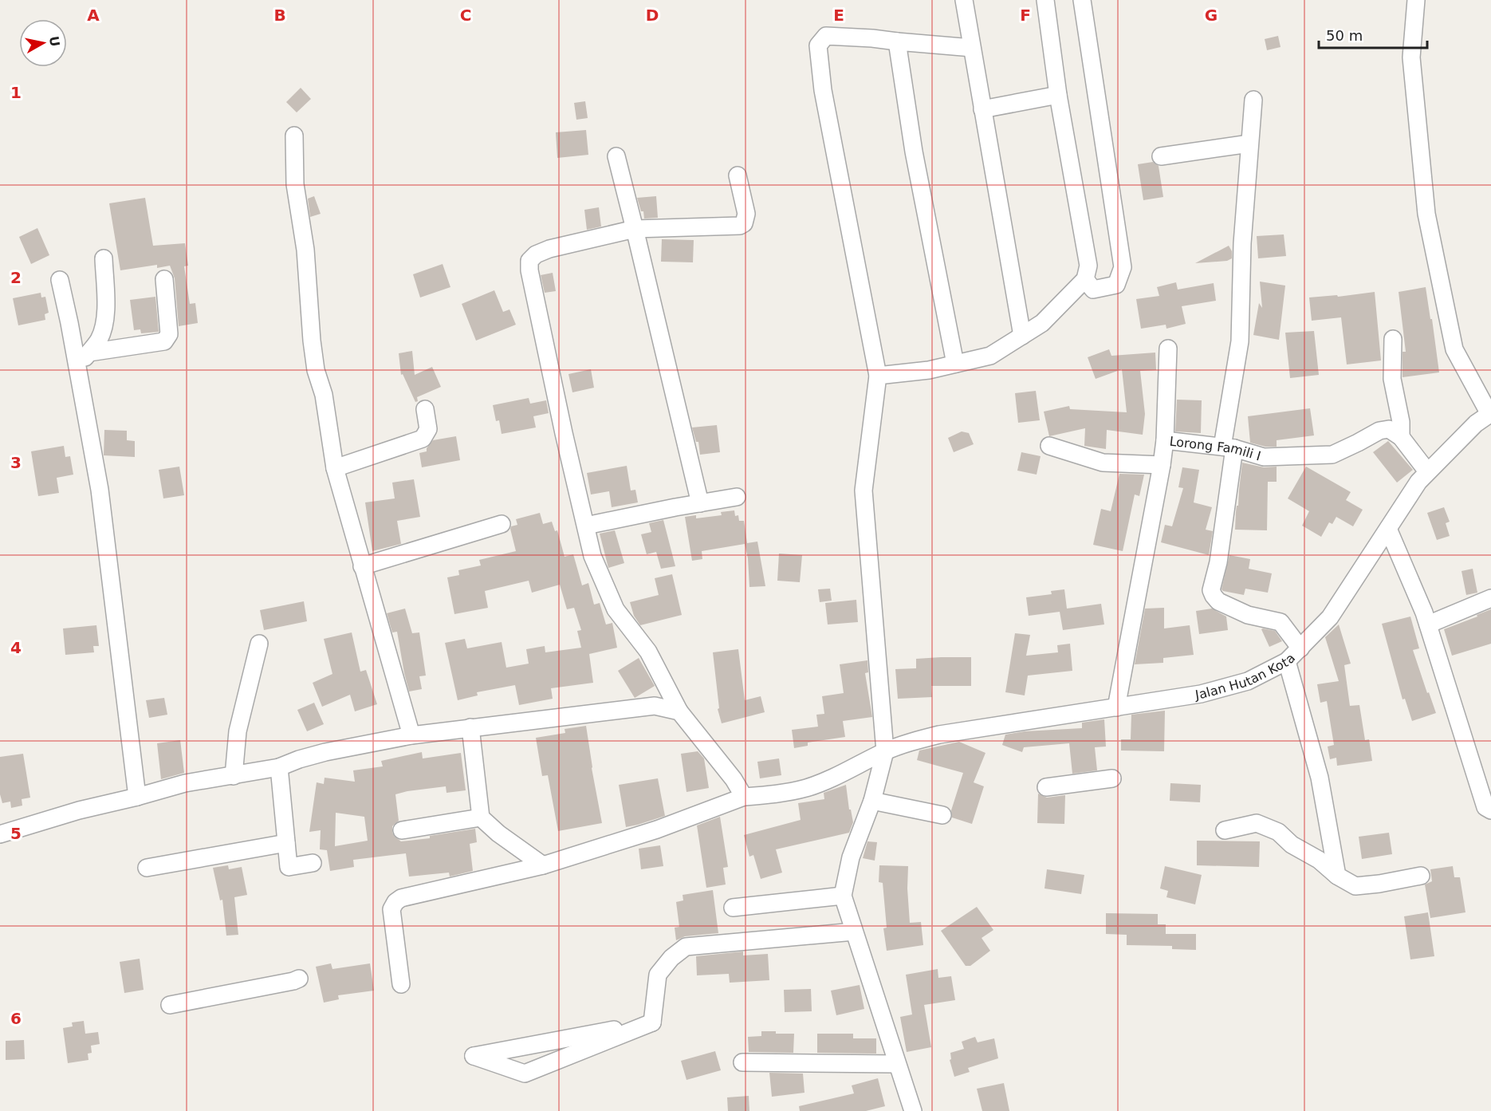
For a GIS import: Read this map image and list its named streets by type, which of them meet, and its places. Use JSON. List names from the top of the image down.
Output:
{
  "streets": {
    "street": ["Lorong Famili I", "Jalan Hutan Kota"]
  },
  "crossings": [
    ["Lorong Famili I", "Jalan Hutan Kota"]
  ],
  "scale_bar": "50 m",
  "north": "right",
  "grid": {
    "columns": [
      "A",
      "B",
      "C",
      "D",
      "E",
      "F",
      "G"
    ],
    "rows": [
      "1",
      "2",
      "3",
      "4",
      "5",
      "6"
    ]
  }
}
